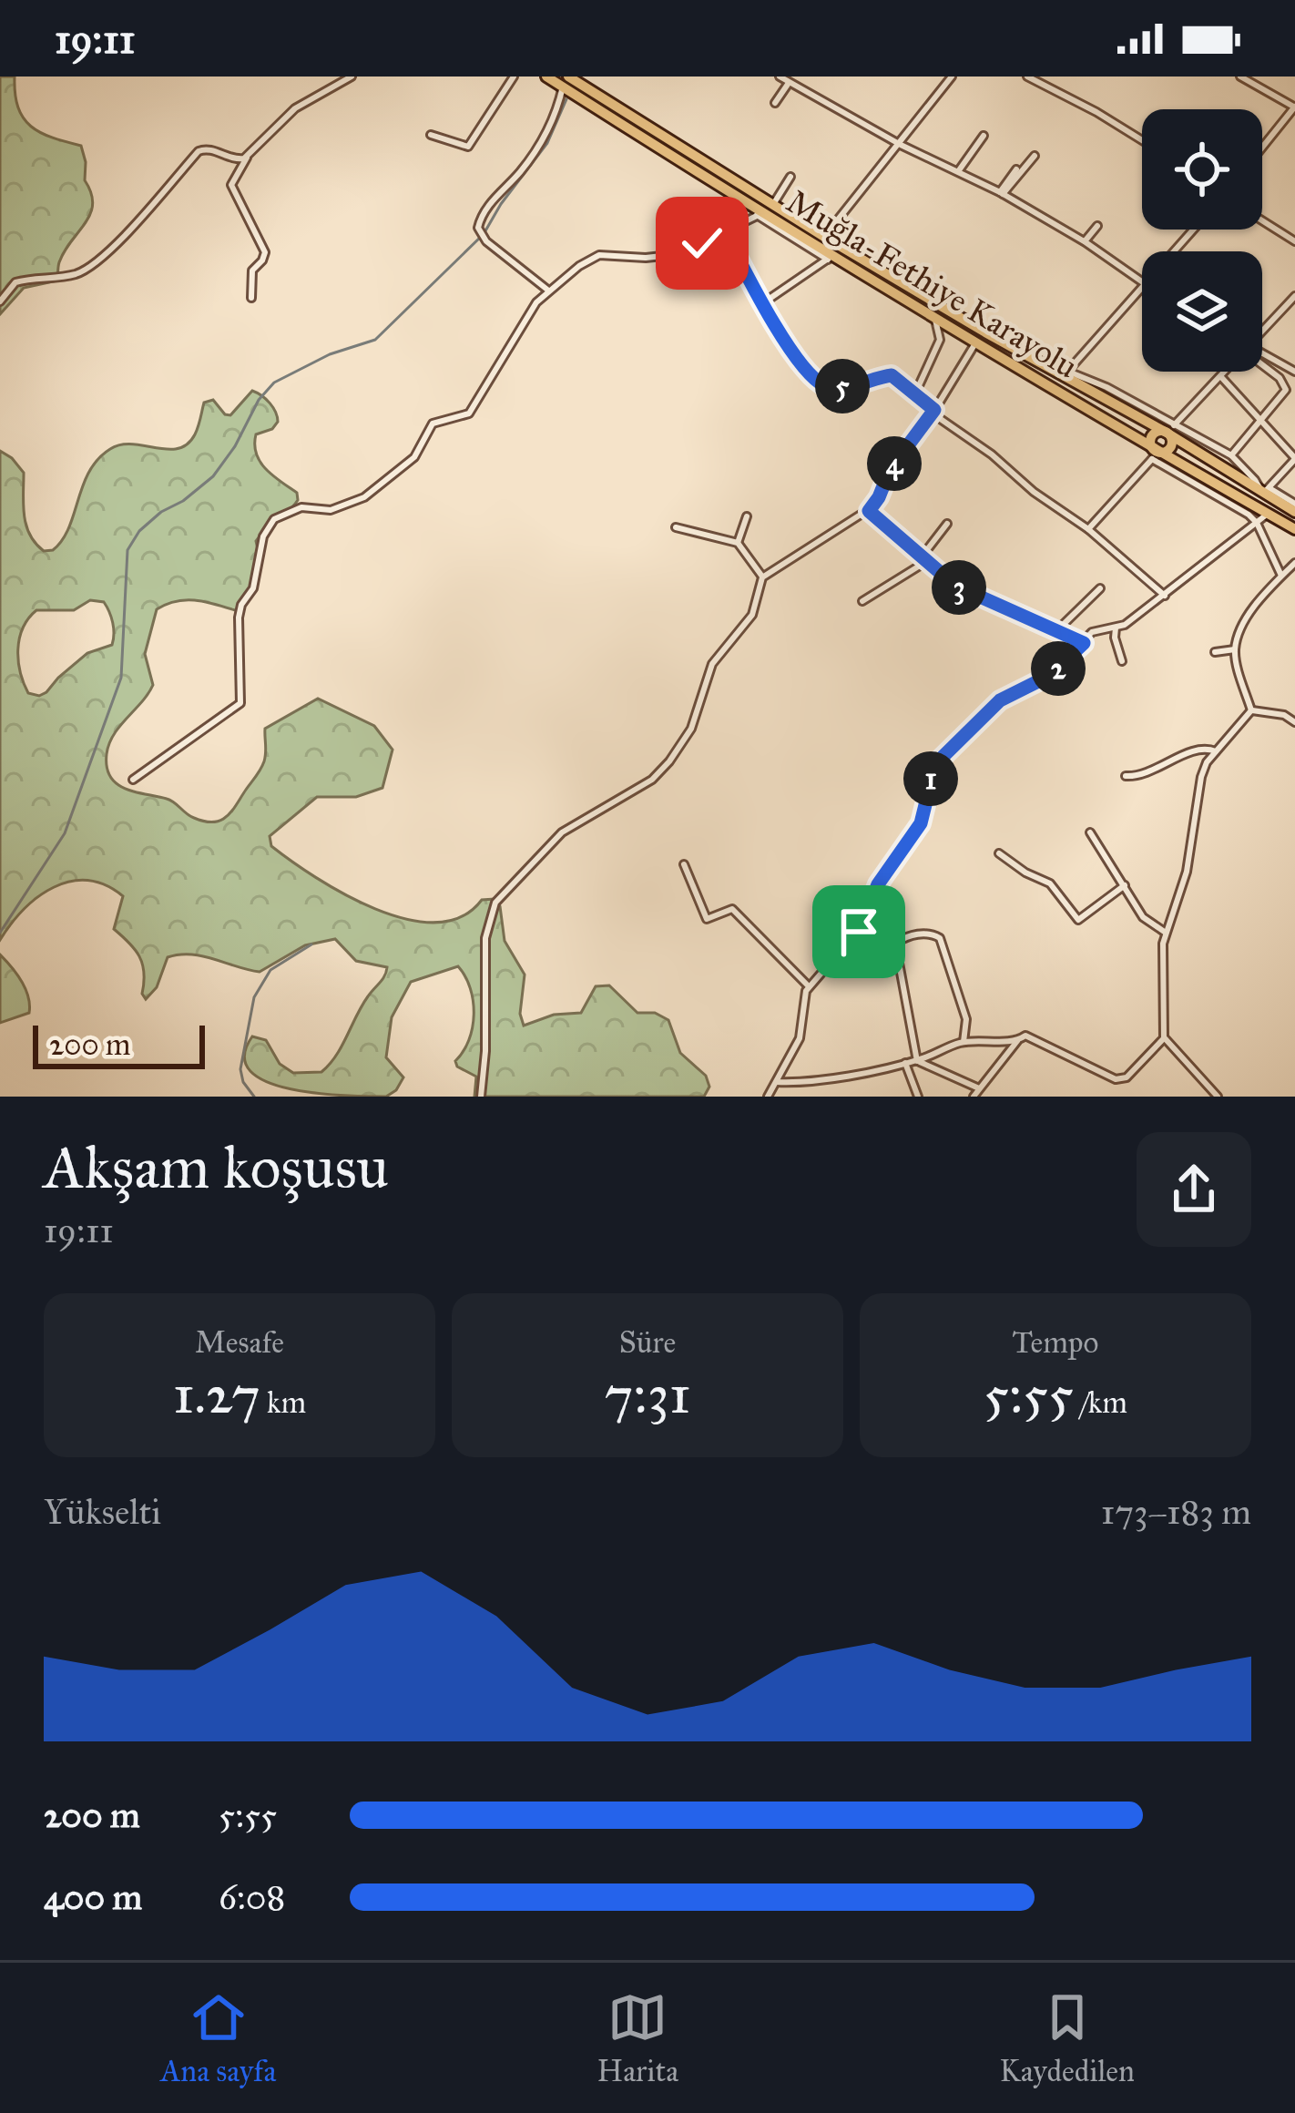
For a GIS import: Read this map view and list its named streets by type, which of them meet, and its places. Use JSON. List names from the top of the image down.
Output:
{
  "streets": {
    "highway": ["Muğla-Fethiye Karayolu"]
  },
  "scale_bar": "200 m",
  "page": {
    "status": "19:11",
    "pins": [
      "5",
      "4",
      "3",
      "2",
      "1"
    ],
    "scale": "200 m",
    "heading": ["Akşam koşusu", "19:11"],
    "stats": [
      ["Mesafe", "1.27 km"],
      ["Süre", "7:31"],
      ["Tempo", "5:55 /km"]
    ],
    "chart": ["Yükselti", "173–183 m"],
    "list": [
      {
        "name": "200 m",
        "note": "5:55"
      },
      {
        "name": "400 m",
        "note": "6:08"
      }
    ],
    "tabs": ["Ana sayfa", "Harita", "Kaydedilen"]
  }
}
